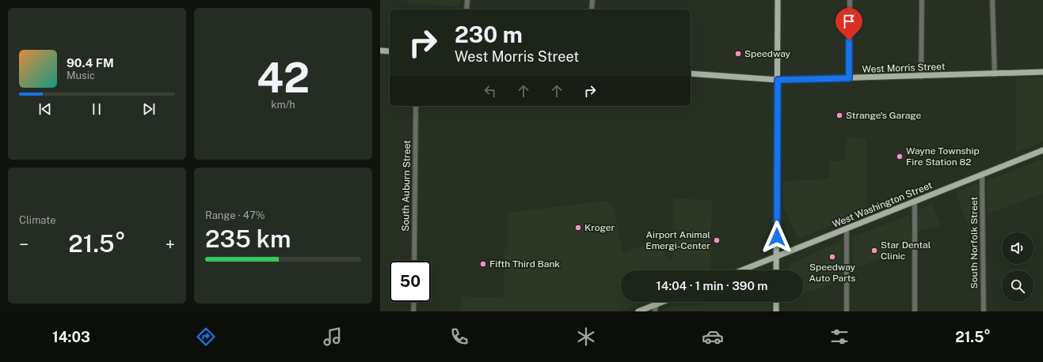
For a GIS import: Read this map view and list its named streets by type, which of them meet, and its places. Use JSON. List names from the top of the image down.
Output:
{
  "streets": {
    "main road": ["West Morris Street", "West Washington Street"],
    "street": ["South Auburn Street", "South Norfolk Street"]
  },
  "crossings": [
    ["West Washington Street", "South Norfolk Street"]
  ],
  "places": [
    "Speedway",
    "Strange's Garage",
    "Wayne Township Fire Station 82",
    "Kroger",
    "Airport Animal Emergi-Center",
    "Star Dental Clinic",
    "Speedway Auto Parts",
    "Fifth Third Bank"
  ],
  "page": {
    "tile": [
      ["42", "km/h"],
      "Climate",
      ["Range · 47%", "235 km"]
    ],
    "turn": ["230 m", "West Morris Street"],
    "song": ["90.4 FM", "Music"],
    "heat": ["−", "21.5°", "+"],
    "limit": "50",
    "trip": "14:04 · 1 min · 390 m",
    "tabs": ["14:03", "21.5°"]
  }
}
